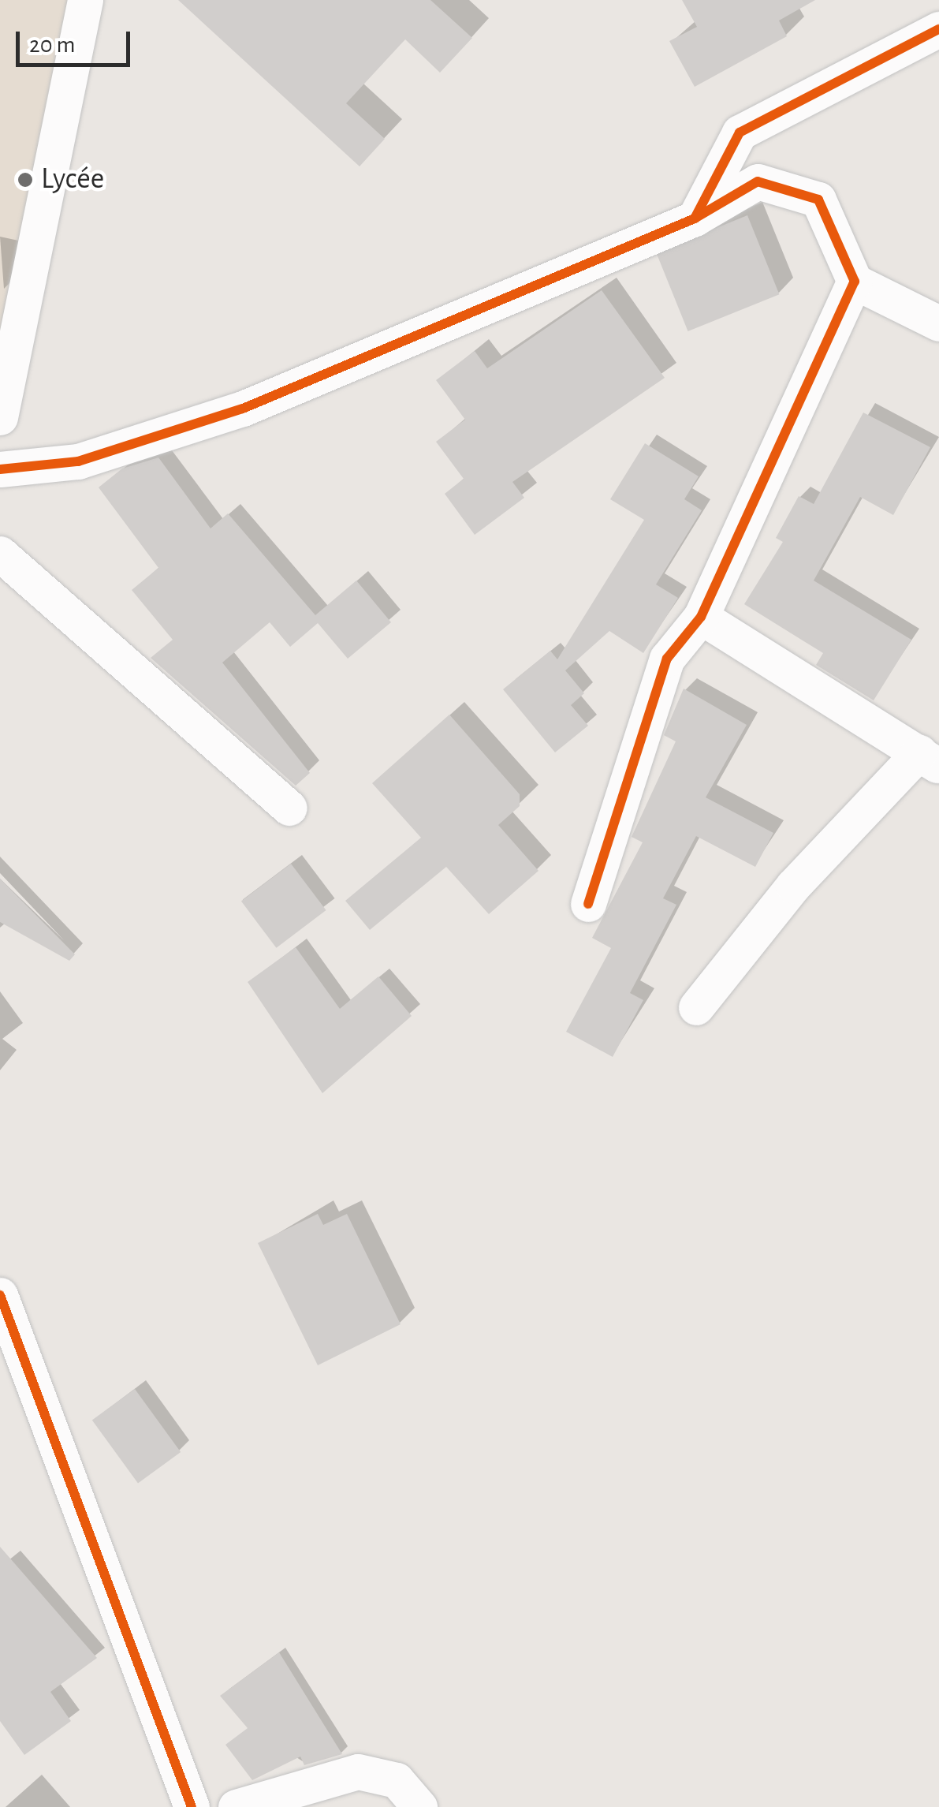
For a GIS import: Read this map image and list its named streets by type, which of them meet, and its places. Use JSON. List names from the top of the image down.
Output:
{
  "places": ["Lycée"],
  "scale_bar": "20 m"
}
